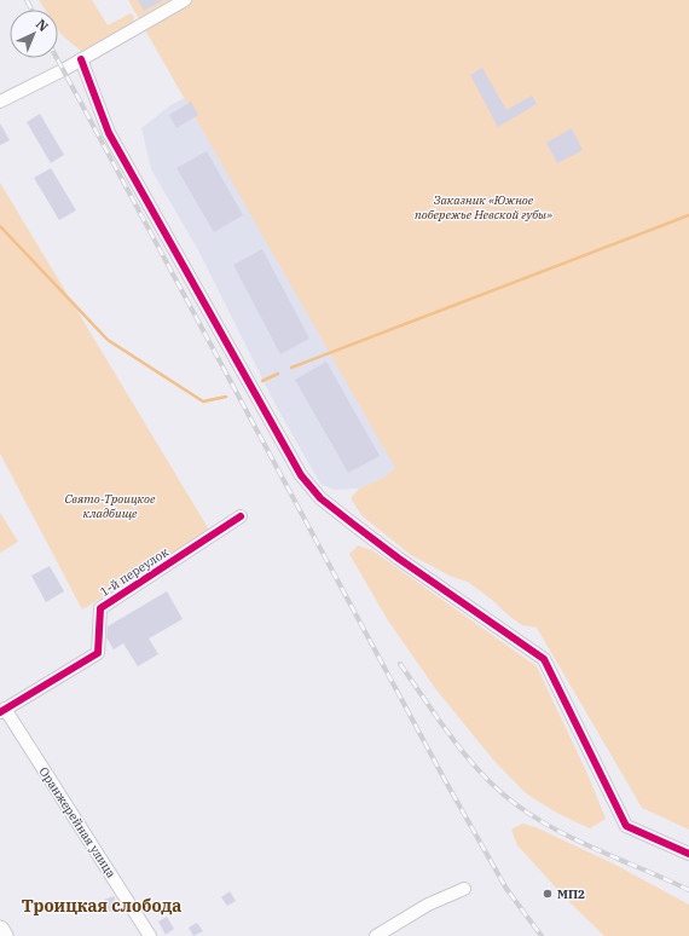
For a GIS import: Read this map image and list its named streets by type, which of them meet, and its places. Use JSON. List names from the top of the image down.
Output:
{
  "streets": {
    "street": ["1-й переулок", "Оранжерейная улица"]
  },
  "crossings": [
    ["1-й переулок", "Оранжерейная улица"]
  ],
  "districts": ["Троицкая слобода"],
  "parks": ["Заказник «Южное побережье Невской губы»", "Свято-Троицкое кладбище"],
  "places": ["МП2"],
  "north": "top right"
}
